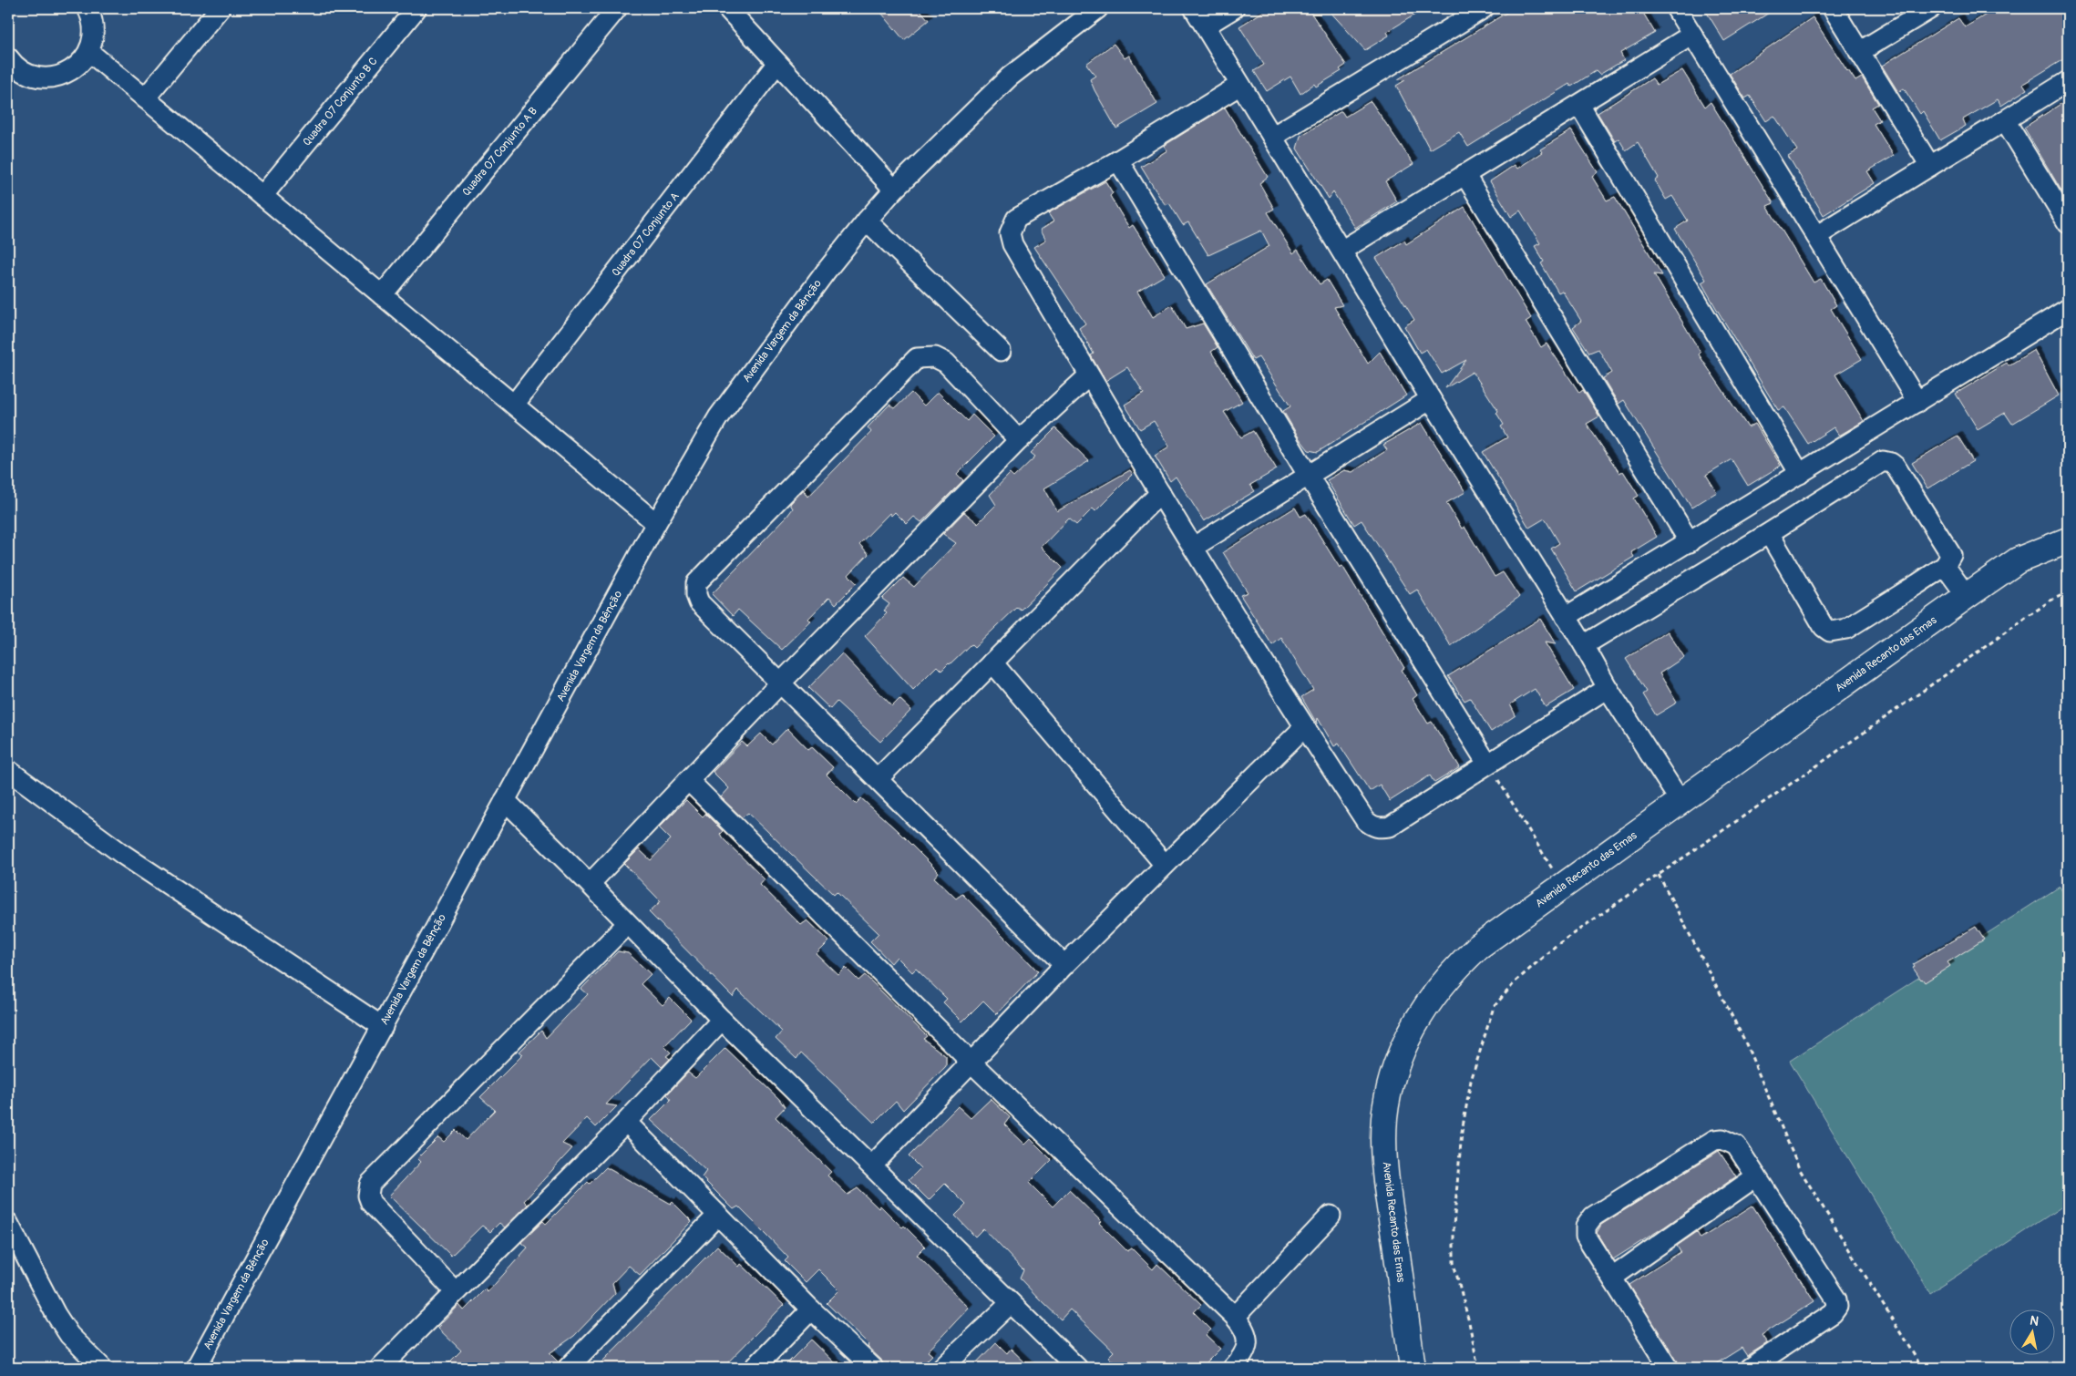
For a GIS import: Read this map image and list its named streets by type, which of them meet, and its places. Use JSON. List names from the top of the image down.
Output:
{
  "streets": {
    "main road": ["Avenida Recanto das Emas"],
    "street": [
      "Quadra 07 Conjunto B C",
      "Quadra 07 Conjunto A B",
      "Quadra 07 Conjunto A",
      "Avenida Vargem da Bênção"
    ]
  },
  "north": "top"
}
